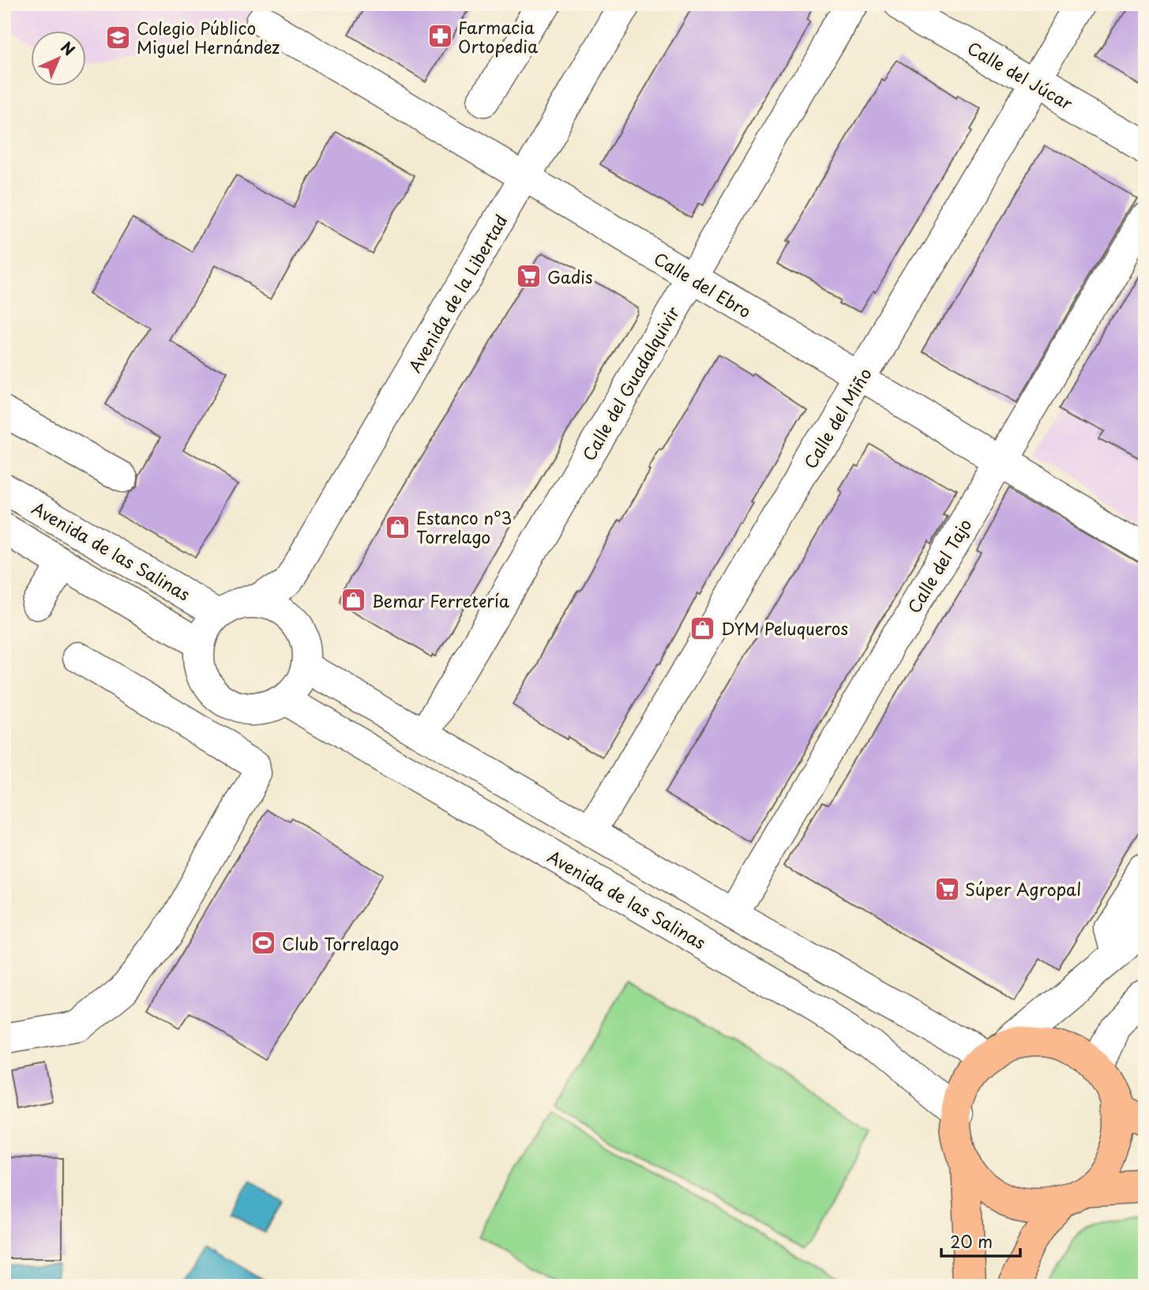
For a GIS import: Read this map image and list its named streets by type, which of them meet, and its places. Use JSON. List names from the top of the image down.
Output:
{
  "streets": {
    "street": [
      "Calle del Júcar",
      "Calle del Ebro",
      "Avenida de la Libertad",
      "Calle del Guadalquivir",
      "Calle del Miño",
      "Avenida de las Salinas",
      "Calle del Tajo"
    ]
  },
  "crossings": [
    ["Calle del Júcar", "Calle del Miño"],
    ["Calle del Ebro", "Avenida de la Libertad"],
    ["Calle del Ebro", "Calle del Guadalquivir"],
    ["Calle del Ebro", "Calle del Miño"],
    ["Calle del Ebro", "Calle del Tajo"],
    ["Avenida de la Libertad", "Avenida de las Salinas"]
  ],
  "places": {
    "pharmacy": ["Farmacia Ortopedia"],
    "school or university": ["Colegio Público Miguel Hernández"],
    "supermarket": ["Gadis", "Súper Agropal"],
    "shop": ["Estanco n°3 Torrelago", "Bemar Ferretería", "DYM Peluqueros"],
    "sports": ["Club Torrelago"]
  },
  "scale_bar": "20 m",
  "north": "top right"
}
